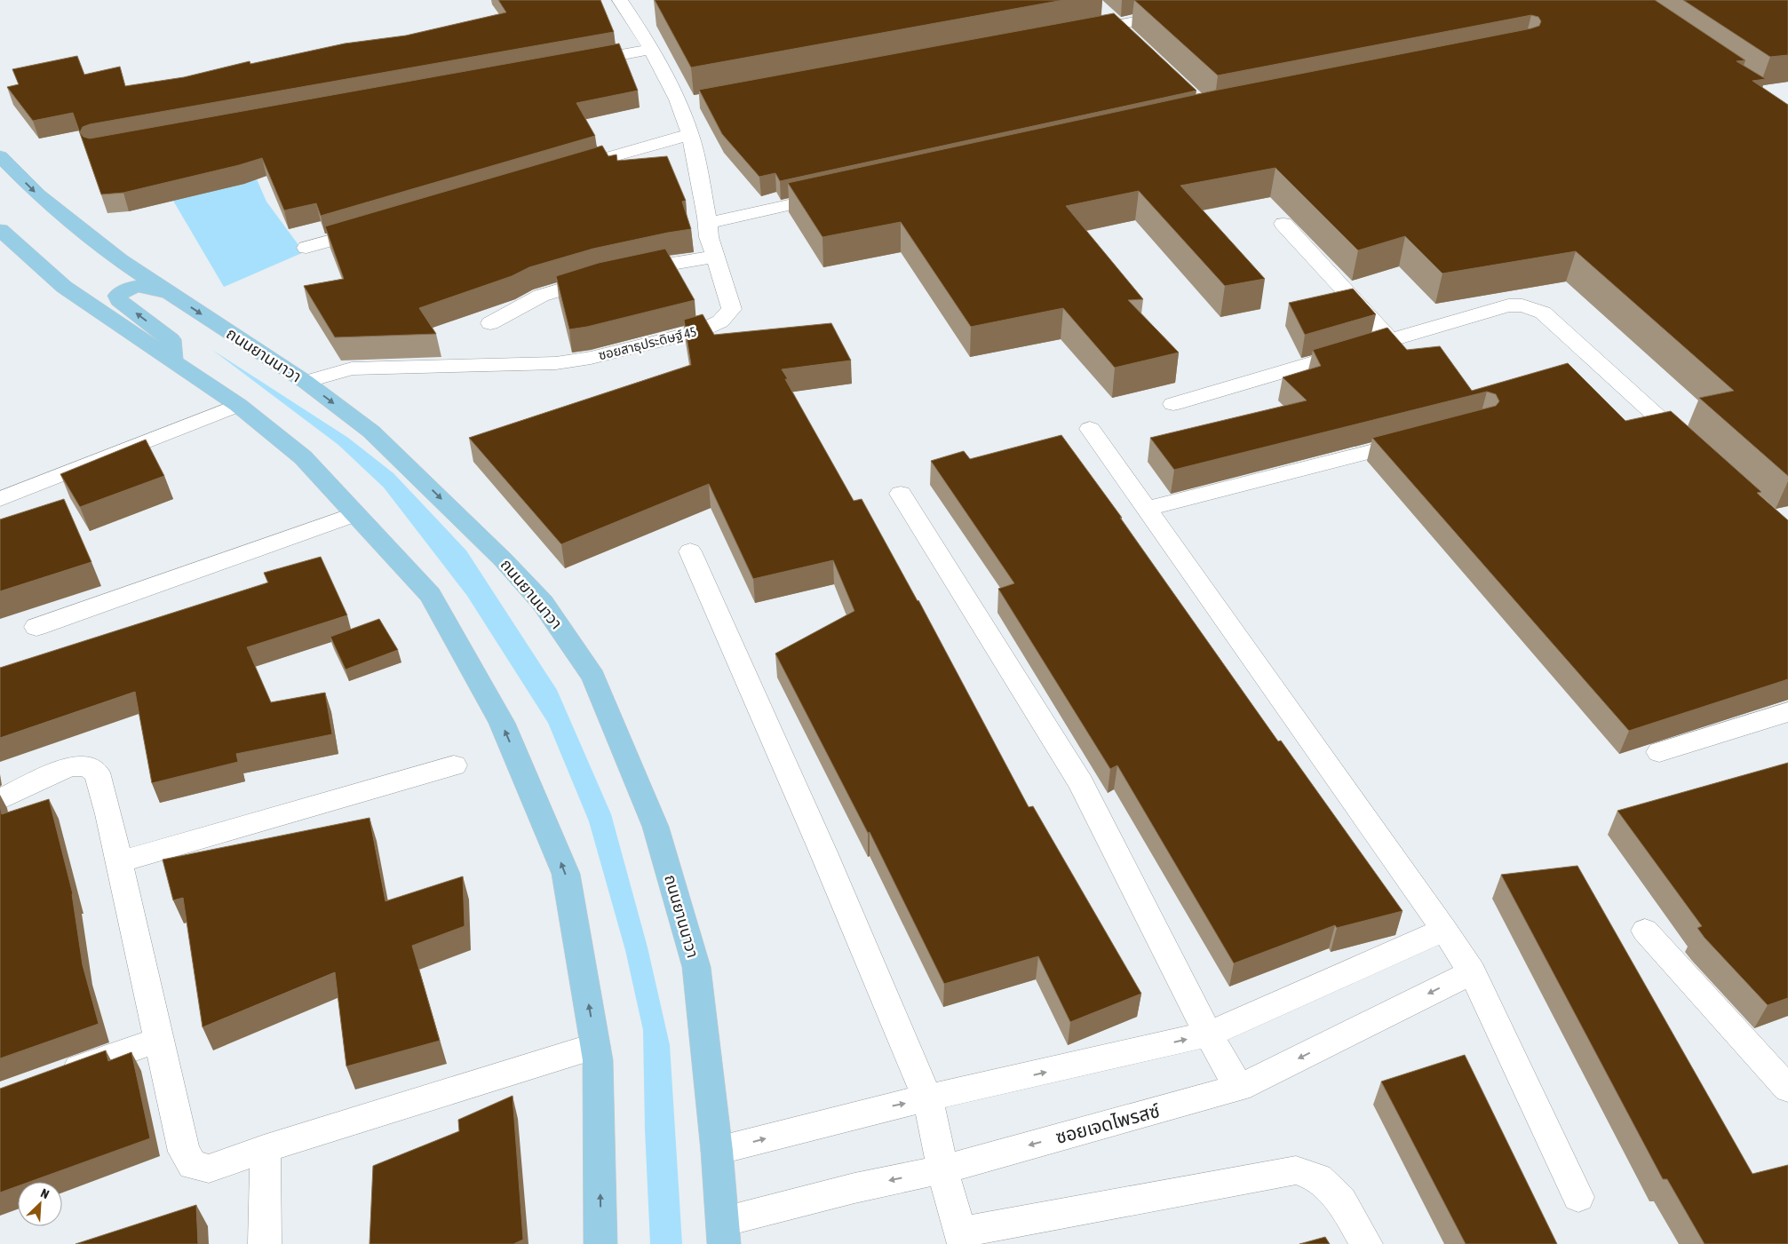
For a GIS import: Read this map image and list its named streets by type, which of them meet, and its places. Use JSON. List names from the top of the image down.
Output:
{
  "streets": {
    "main road": ["ถนนยานนาวา"],
    "street": ["ซอยสาธุประดิษฐ์ 45", "ซอยเจดไพรสซ์"]
  },
  "crossings": [
    ["ซอยสาธุประดิษฐ์ 45", "ถนนยานนาวา"],
    ["ถนนยานนาวา", "ซอยเจดไพรสซ์"]
  ],
  "north": "top right"
}
